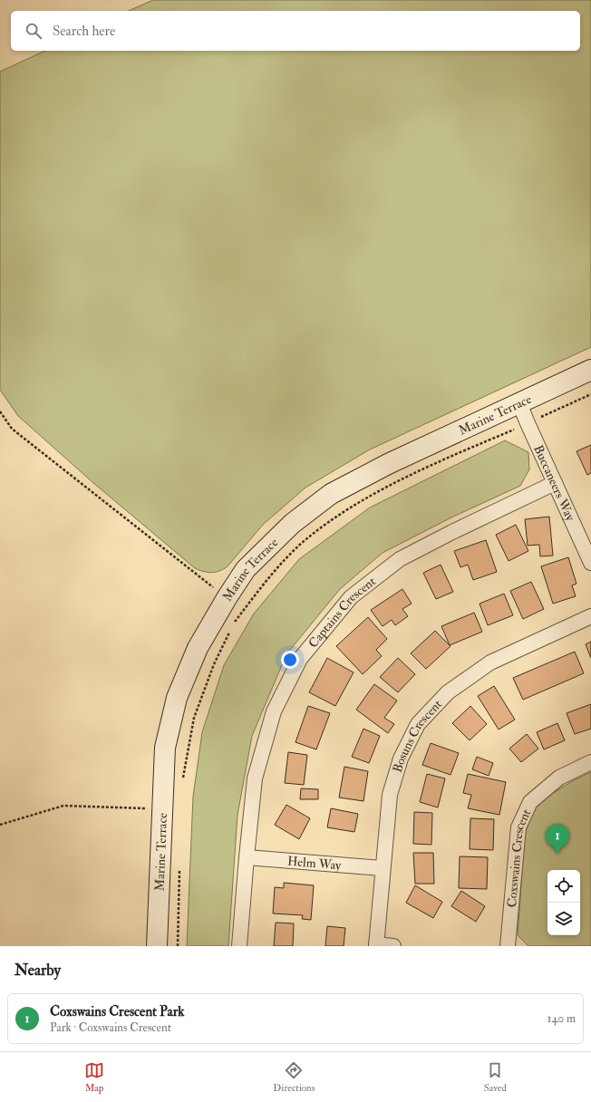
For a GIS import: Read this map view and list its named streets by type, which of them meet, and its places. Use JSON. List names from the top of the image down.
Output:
{
  "streets": {
    "street": [
      "Marine Terrace",
      "Buccaneers Way",
      "Captains Crescent",
      "Bosuns Crescent",
      "Coxswains Crescent",
      "Helm Way"
    ]
  },
  "crossings": [
    ["Marine Terrace", "Buccaneers Way"],
    ["Buccaneers Way", "Captains Crescent"],
    ["Captains Crescent", "Helm Way"],
    ["Bosuns Crescent", "Helm Way"]
  ],
  "page": {
    "search": "Search here",
    "pins": "1",
    "heading": "Nearby",
    "list": [
      {
        "mark": "1",
        "name": "Coxswains Crescent Park",
        "note": "Park · Coxswains Crescent",
        "value": "140 m"
      }
    ],
    "nav": ["Map", "Directions", "Saved"]
  }
}
